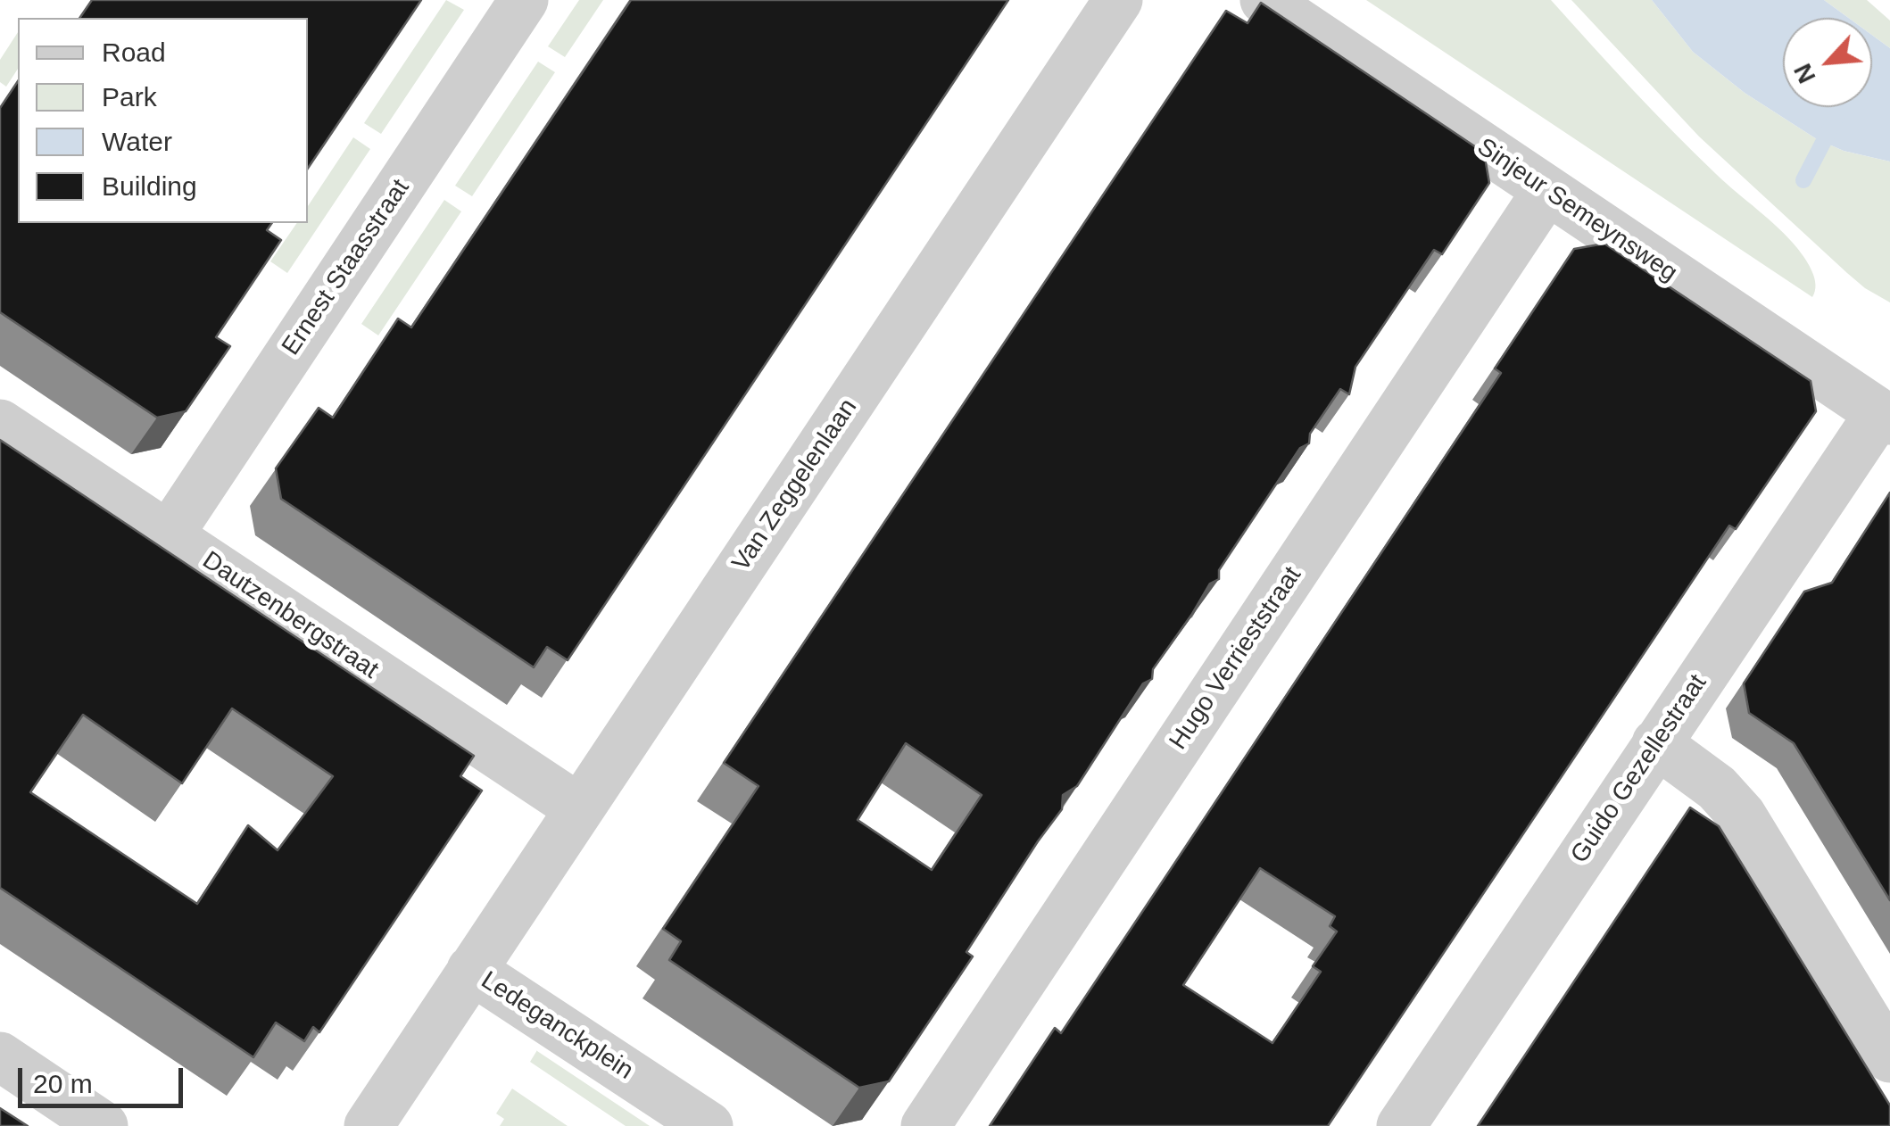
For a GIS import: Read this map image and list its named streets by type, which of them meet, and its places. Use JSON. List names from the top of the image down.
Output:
{
  "streets": {
    "street": [
      "Sinjeur Semeynsweg",
      "Ernest Staasstraat",
      "Van Zeggelenlaan",
      "Dautzenbergstraat",
      "Hugo Verrieststraat",
      "Guido Gezellestraat",
      "Ledeganckplein"
    ]
  },
  "crossings": [
    ["Sinjeur Semeynsweg", "Hugo Verrieststraat"],
    ["Sinjeur Semeynsweg", "Guido Gezellestraat"],
    ["Ernest Staasstraat", "Dautzenbergstraat"],
    ["Van Zeggelenlaan", "Dautzenbergstraat"],
    ["Van Zeggelenlaan", "Ledeganckplein"]
  ],
  "legend": [
    "Road",
    "Park",
    "Water",
    "Building"
  ],
  "scale_bar": "20 m",
  "north": "bottom left"
}
